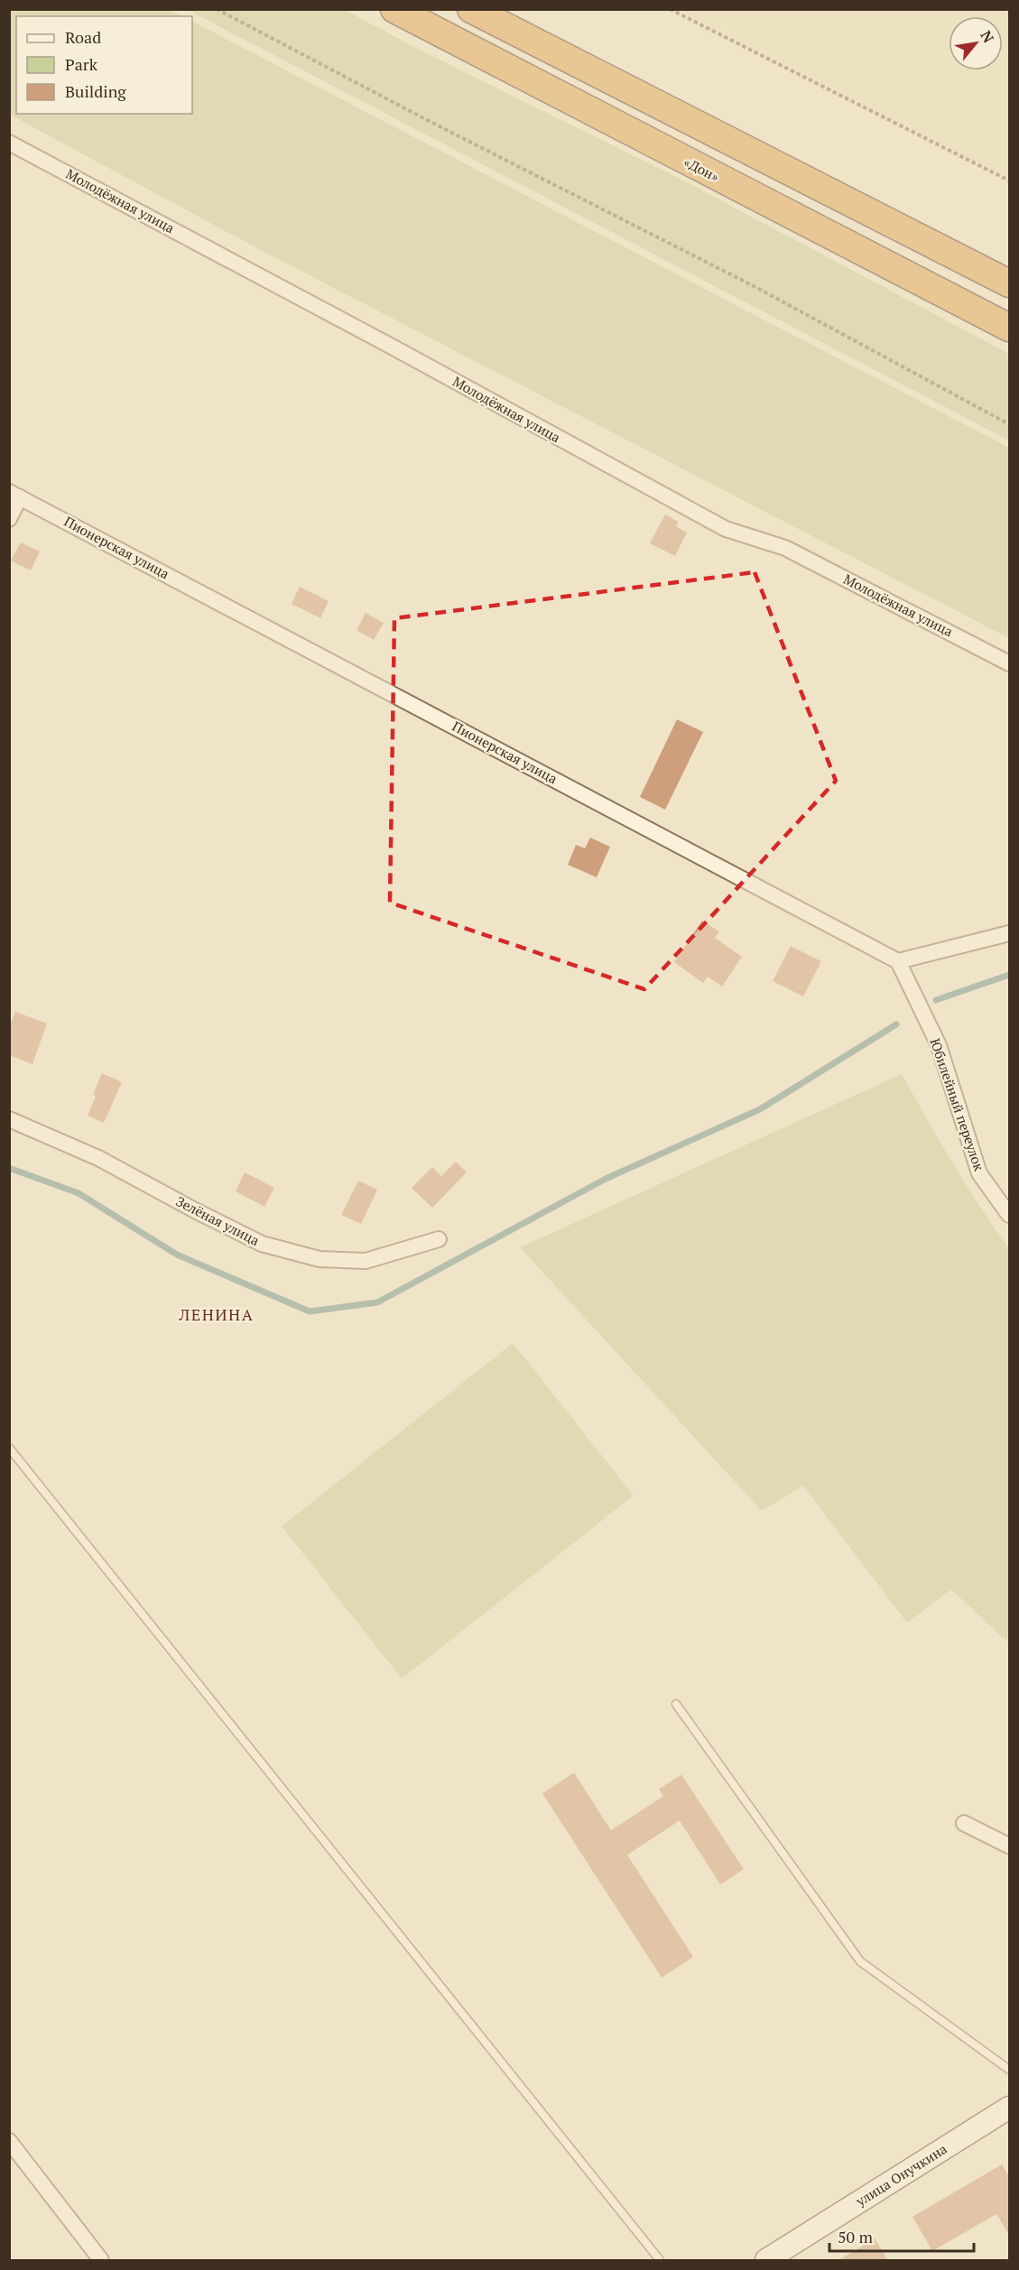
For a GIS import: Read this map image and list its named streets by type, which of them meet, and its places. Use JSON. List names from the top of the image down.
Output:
{
  "streets": {
    "highway": ["«Дон»"],
    "street": [
      "Молодёжная улица",
      "Пионерская улица",
      "Юбилейный переулок",
      "Зелёная улица",
      "улица Онучкина"
    ]
  },
  "crossings": [
    ["Пионерская улица", "Юбилейный переулок"]
  ],
  "districts": ["ЛЕНИНА"],
  "legend": ["Road", "Park", "Building"],
  "scale_bar": "50 m",
  "north": "top right"
}
